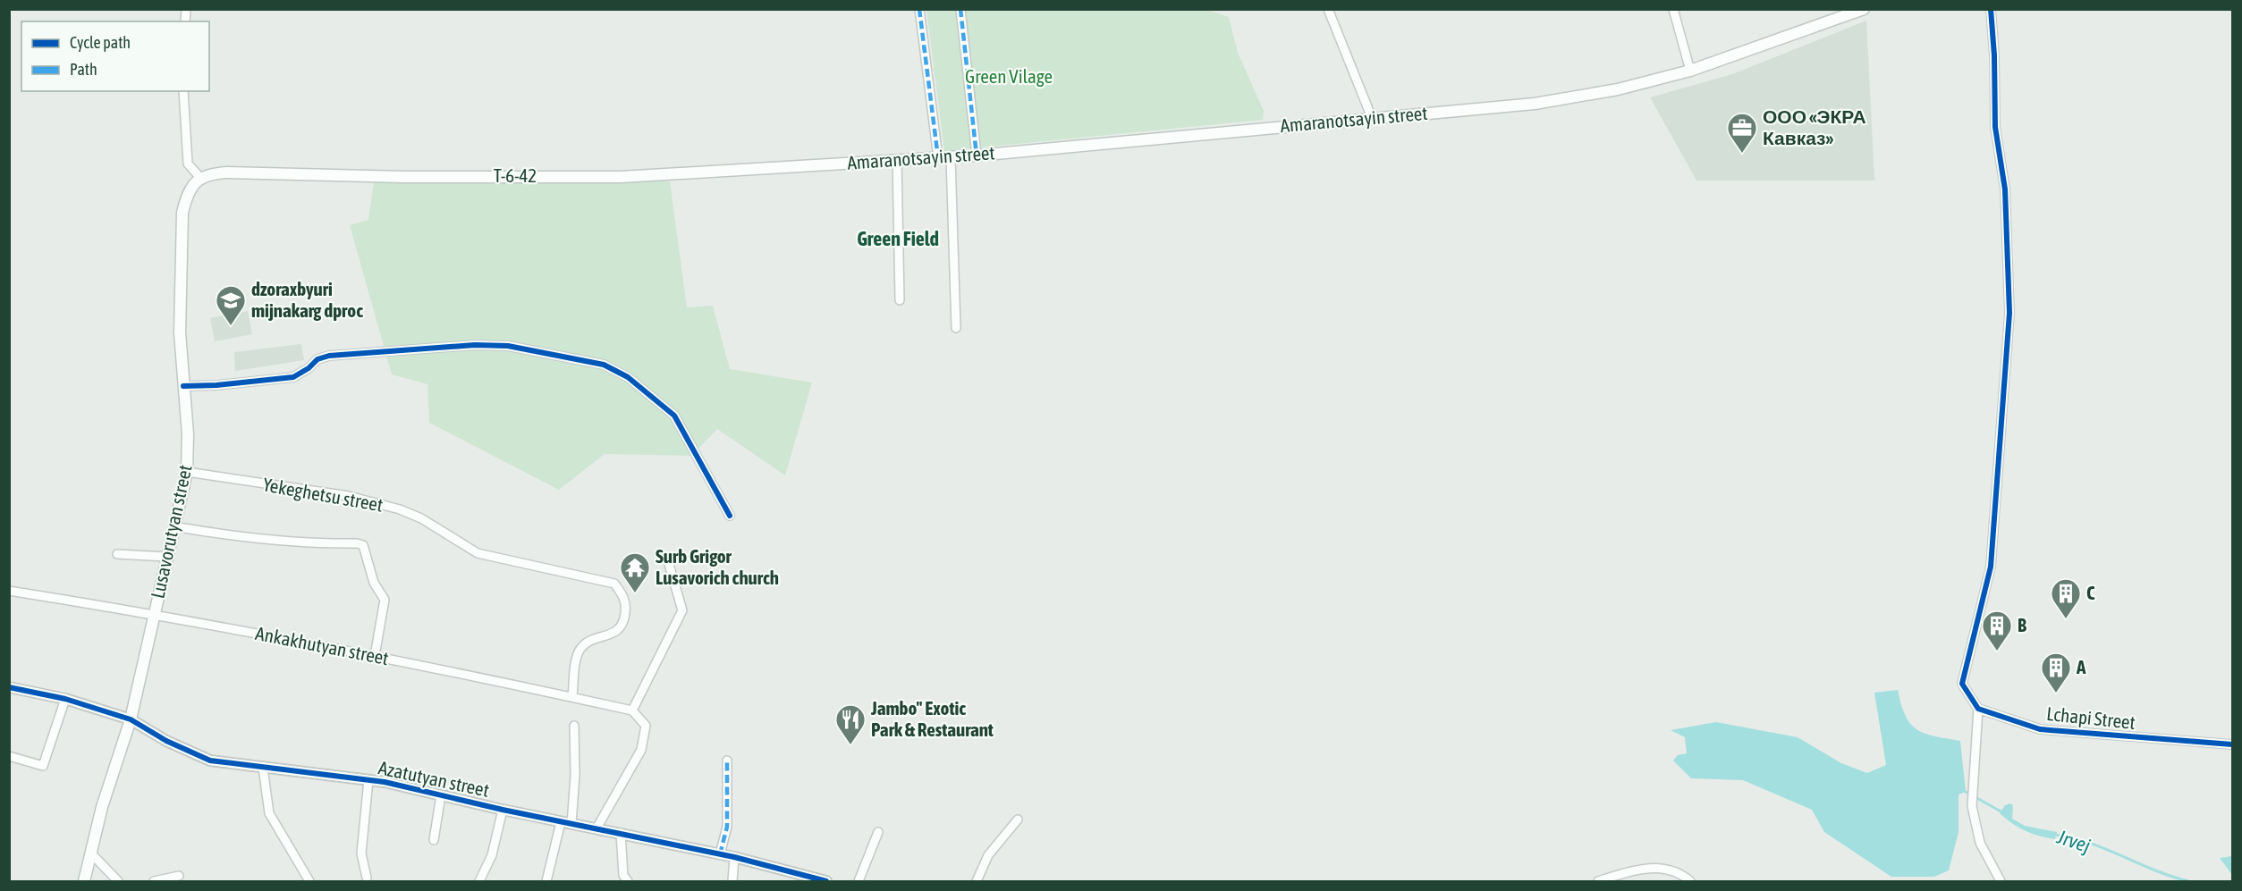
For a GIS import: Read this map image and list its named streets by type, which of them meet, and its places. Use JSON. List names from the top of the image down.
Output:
{
  "streets": {
    "main road": ["Amaranotsayin street", "T-6-42", "Lusavorutyan street"],
    "street": [
      "Yekeghetsu street",
      "Ankakhutyan street",
      "Lchapi Street",
      "Azatutyan street"
    ]
  },
  "crossings": [
    ["Amaranotsayin street", "T-6-42"],
    ["T-6-42", "Lusavorutyan street"],
    ["Yekeghetsu street", "Lusavorutyan street"],
    ["Yekeghetsu street", "Ankakhutyan street"],
    ["Lusavorutyan street", "Ankakhutyan street"],
    ["Lusavorutyan street", "Azatutyan street"]
  ],
  "districts": ["Green Field"],
  "water": ["Jrvej"],
  "parks": ["Green Vilage"],
  "places": {
    "office": ["ООО «ЭКРА Кавказ»"],
    "school or university": ["dzoraxbyuri mijnakarg dproc"],
    "temple": ["Surb Grigor Lusavorich church"],
    "building": ["C", "B", "A"],
    "restaurant": ["Jambo\" Exotic Park & Restaurant"]
  },
  "legend": ["Cycle path", "Path"]
}
